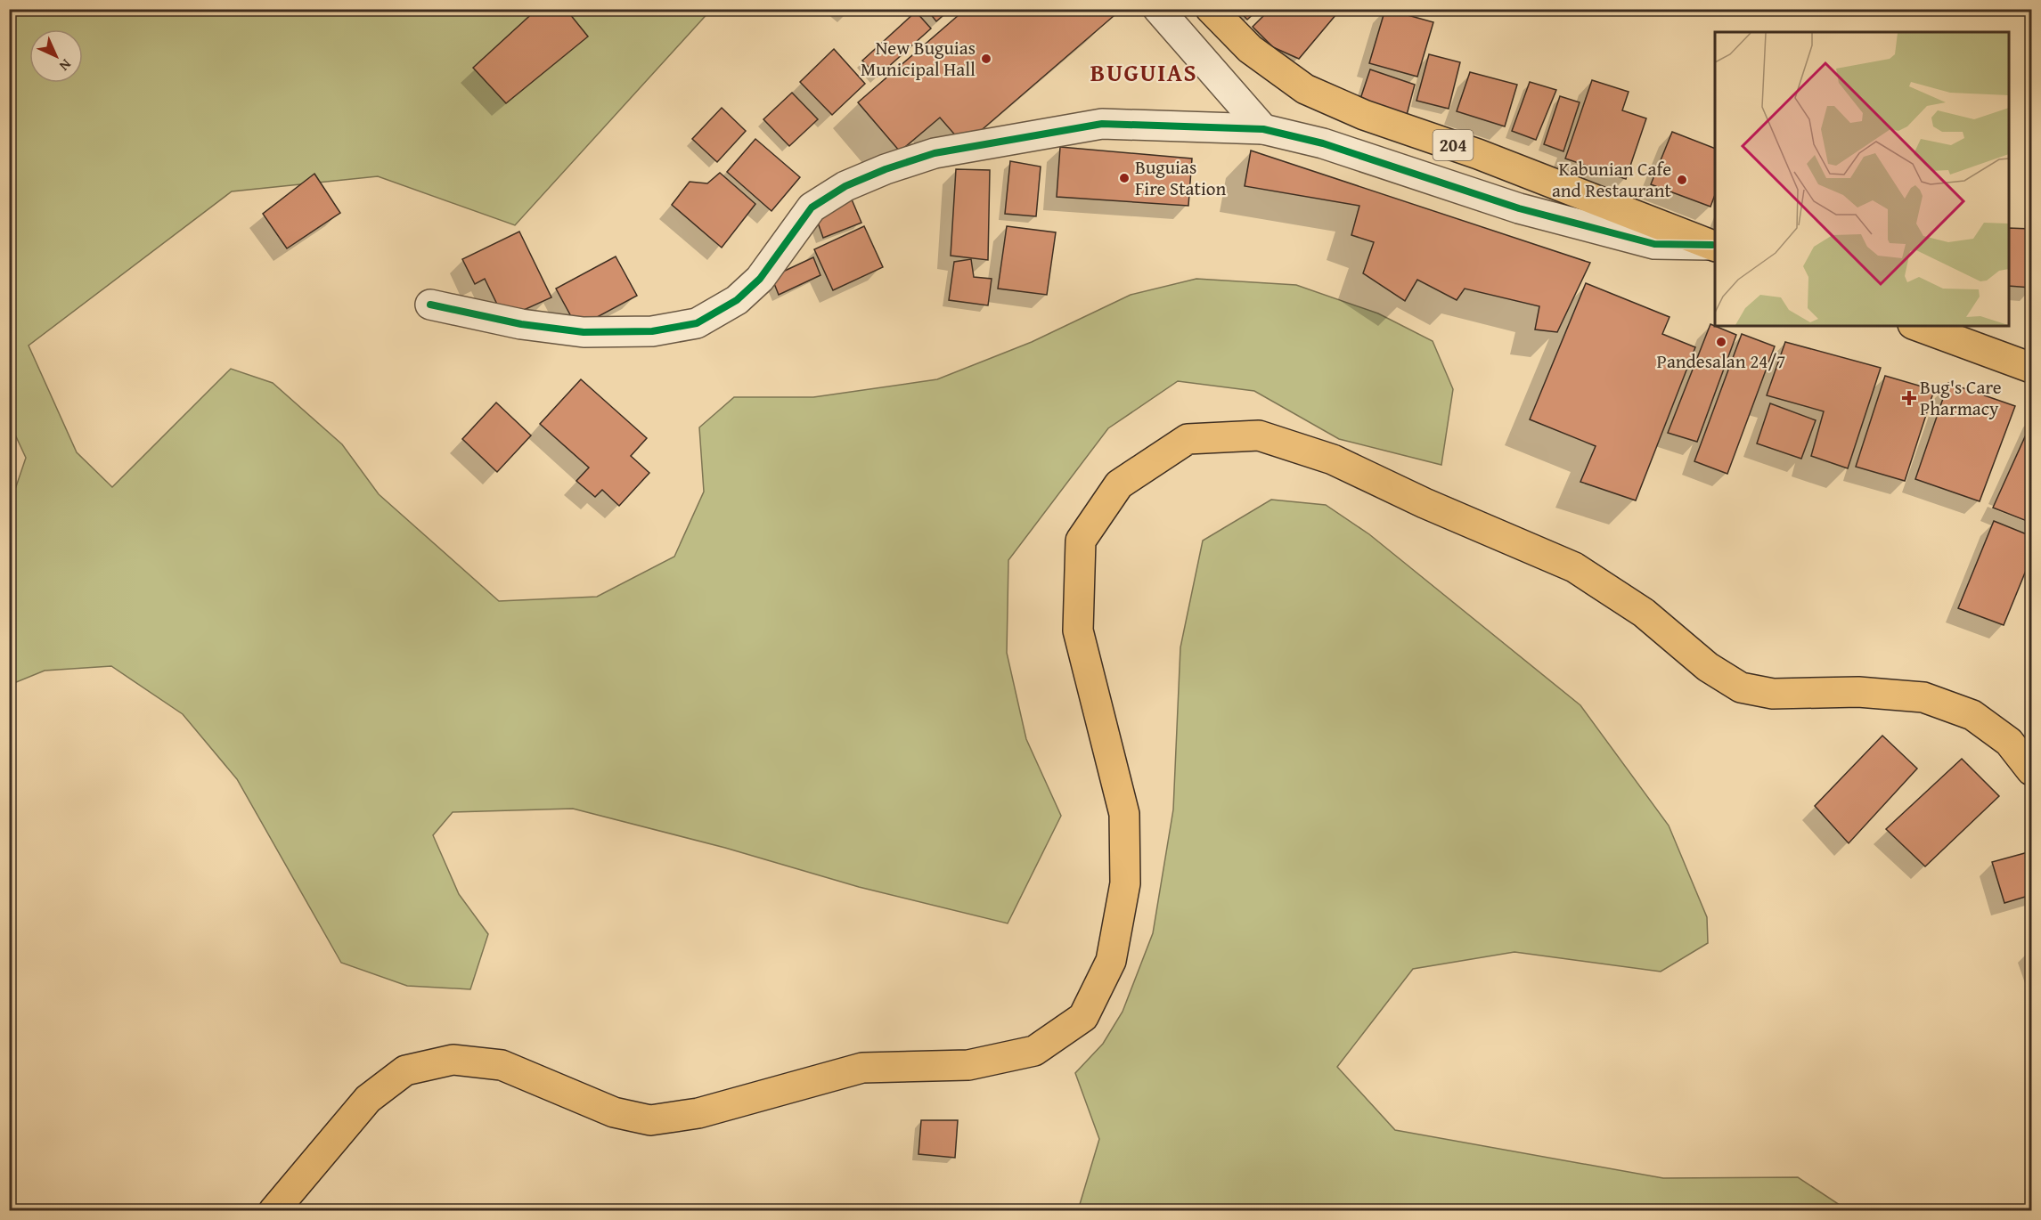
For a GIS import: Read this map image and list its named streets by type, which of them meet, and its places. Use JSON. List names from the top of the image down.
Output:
{
  "streets": {
    "main road": ["204"]
  },
  "districts": ["BUGUIAS"],
  "places": {
    "other": [
      "New Buguias Municipal Hall",
      "Buguias Fire Station",
      "Kabunian Cafe and Restaurant",
      "Pandesalan 24/7"
    ],
    "health": ["Bug's Care Pharmacy"]
  },
  "north": "bottom right"
}
